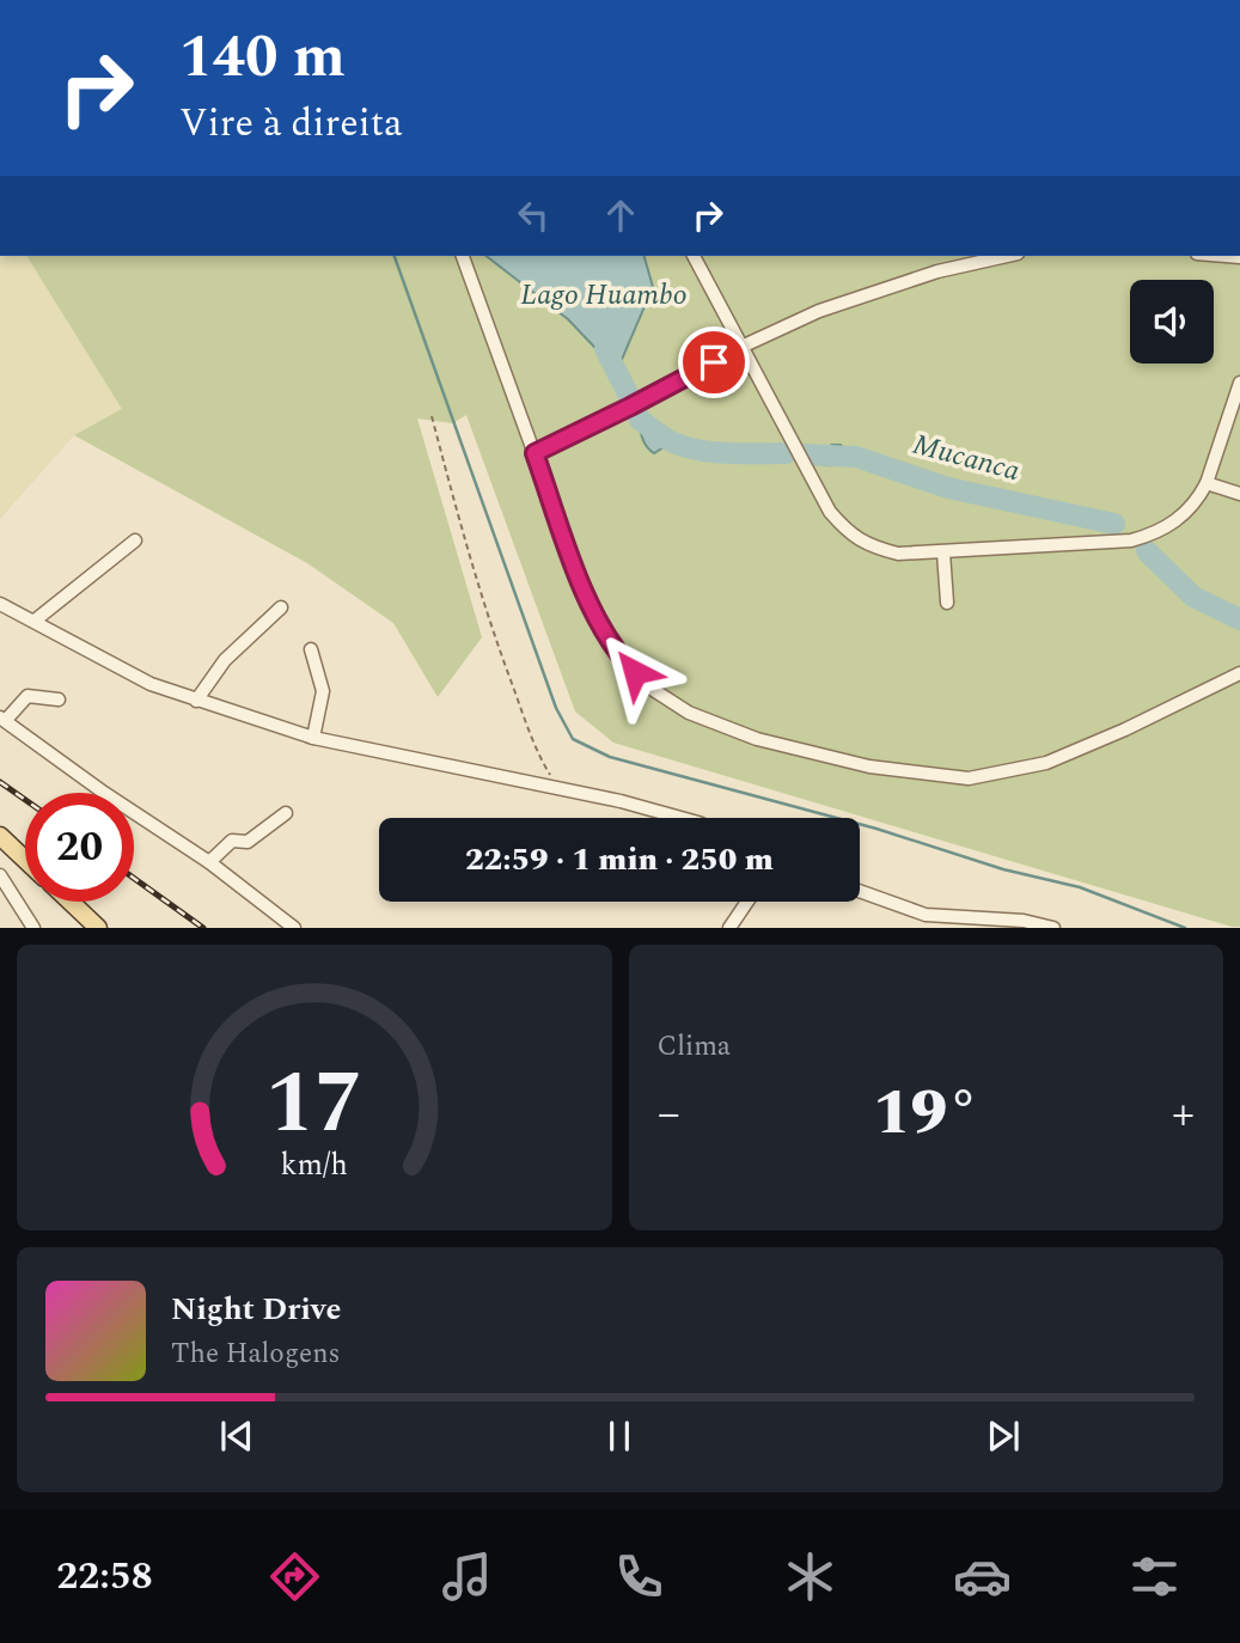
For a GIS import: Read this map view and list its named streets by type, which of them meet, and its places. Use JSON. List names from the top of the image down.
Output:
{
  "water": ["Lago Huambo", "Mucanca"],
  "page": {
    "turn": ["140 m", "Vire à direita"],
    "limit": "20",
    "trip": "22:59 · 1 min · 250 m",
    "tile": "Clima",
    "heat": ["−", "19°", "+"],
    "song": ["Night Drive", "The Halogens"],
    "tabs": "22:58",
    "gauge": ["17", "km/h"]
  }
}
